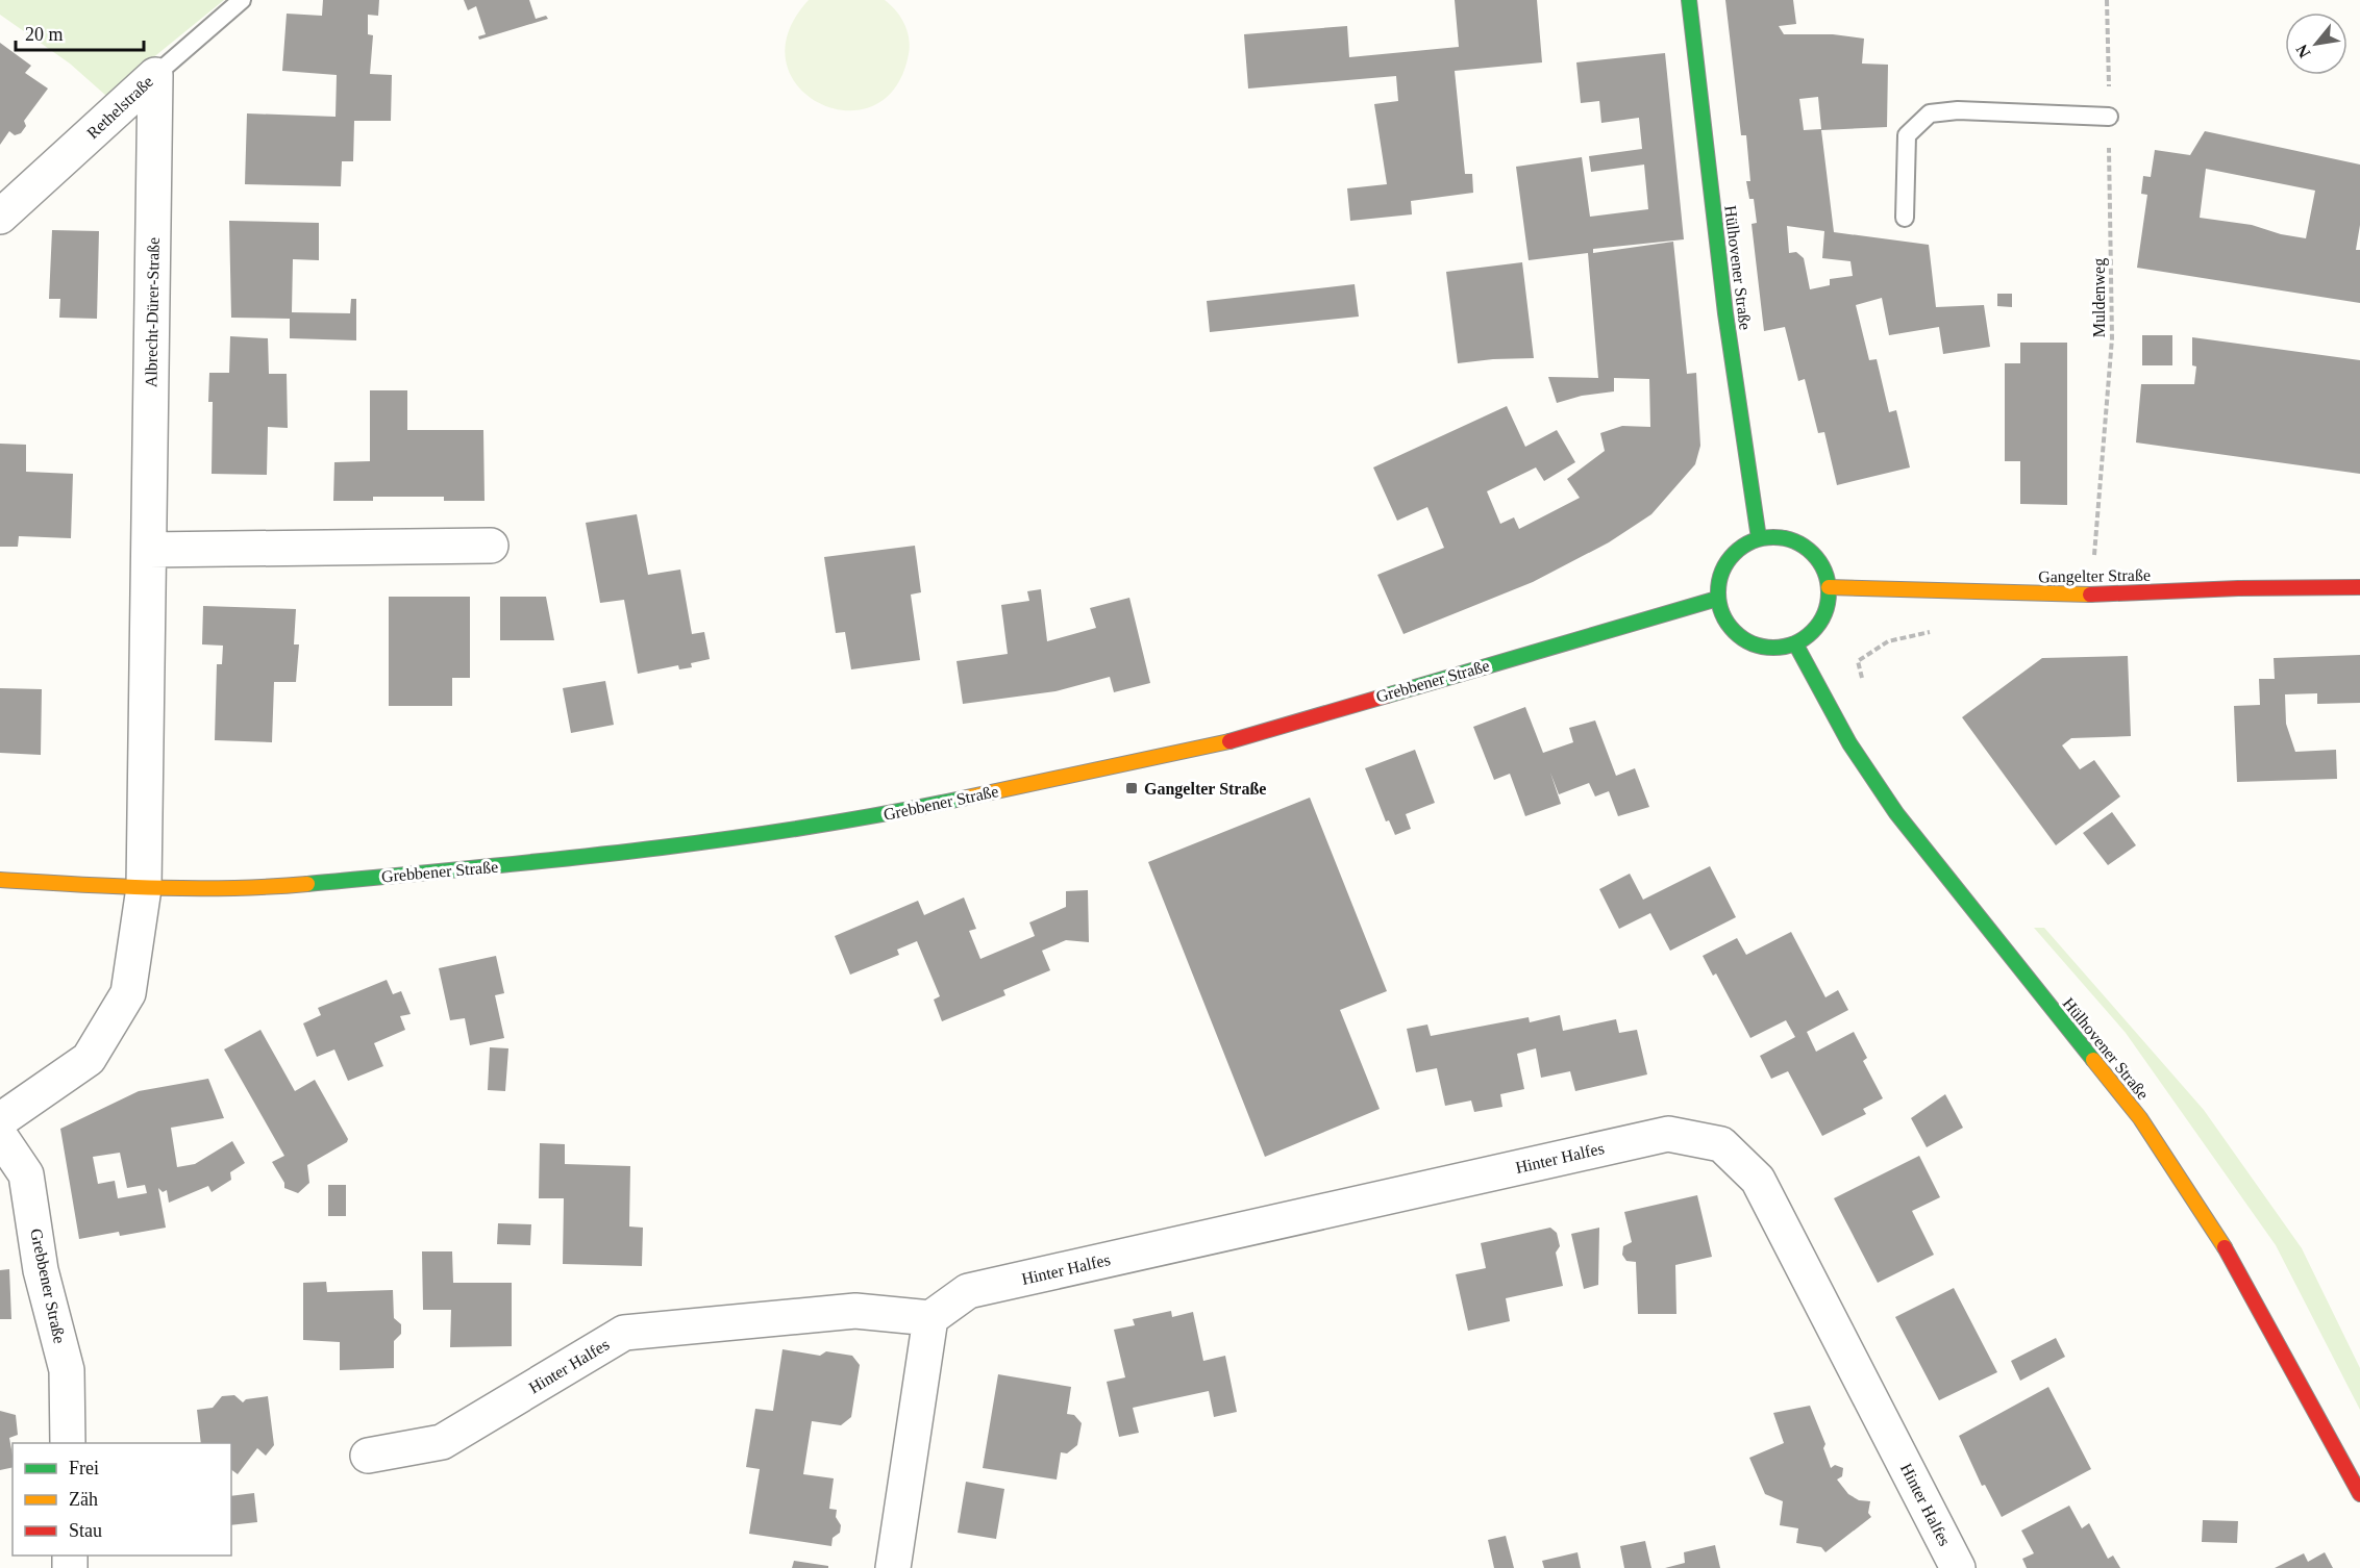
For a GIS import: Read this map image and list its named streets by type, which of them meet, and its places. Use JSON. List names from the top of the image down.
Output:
{
  "streets": {
    "main road": ["Hülhovener Straße", "Gangelter Straße", "Grebbener Straße"],
    "street": ["Rethelstraße", "Albrecht-Dürer-Straße", "Hinter Halfes"],
    "path": ["Muldenweg"]
  },
  "crossings": [
    ["Rethelstraße", "Albrecht-Dürer-Straße"],
    ["Hülhovener Straße", "Gangelter Straße"],
    ["Hülhovener Straße", "Grebbener Straße"],
    ["Muldenweg", "Gangelter Straße"],
    ["Albrecht-Dürer-Straße", "Grebbener Straße"],
    ["Gangelter Straße", "Grebbener Straße"]
  ],
  "places": {
    "transit": ["Gangelter Straße"]
  },
  "legend": ["Frei", "Zäh", "Stau"],
  "scale_bar": "20 m",
  "north": "bottom left"
}
